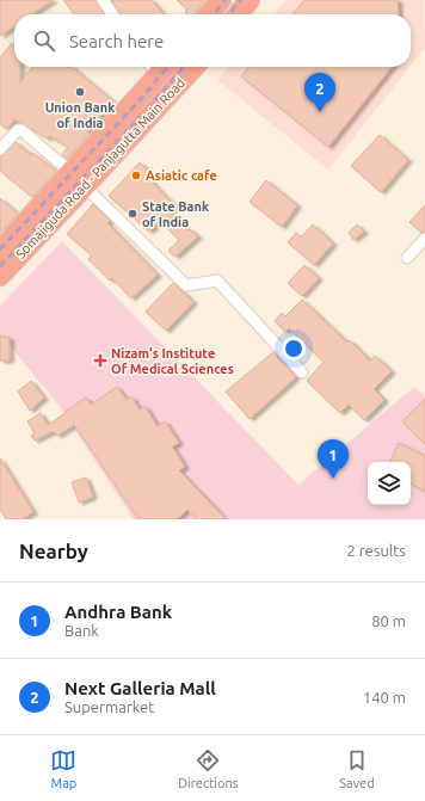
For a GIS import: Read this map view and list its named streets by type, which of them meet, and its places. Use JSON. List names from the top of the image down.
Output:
{
  "streets": {
    "highway": ["Somajiguda Road - Panjagutta Main Road"]
  },
  "places": {
    "other": ["Union Bank of India", "Asiatic cafe", "State Bank of India"],
    "health": ["Nizam's Institute Of Medical Sciences"]
  },
  "page": {
    "search": "Search here",
    "pins": ["2", "1"],
    "heading": ["Nearby", "2 results"],
    "list": [
      {
        "mark": "1",
        "name": "Andhra Bank",
        "note": "Bank",
        "value": "80 m"
      },
      {
        "mark": "2",
        "name": "Next Galleria Mall",
        "note": "Supermarket",
        "value": "140 m"
      }
    ],
    "nav": ["Map", "Directions", "Saved"]
  }
}
